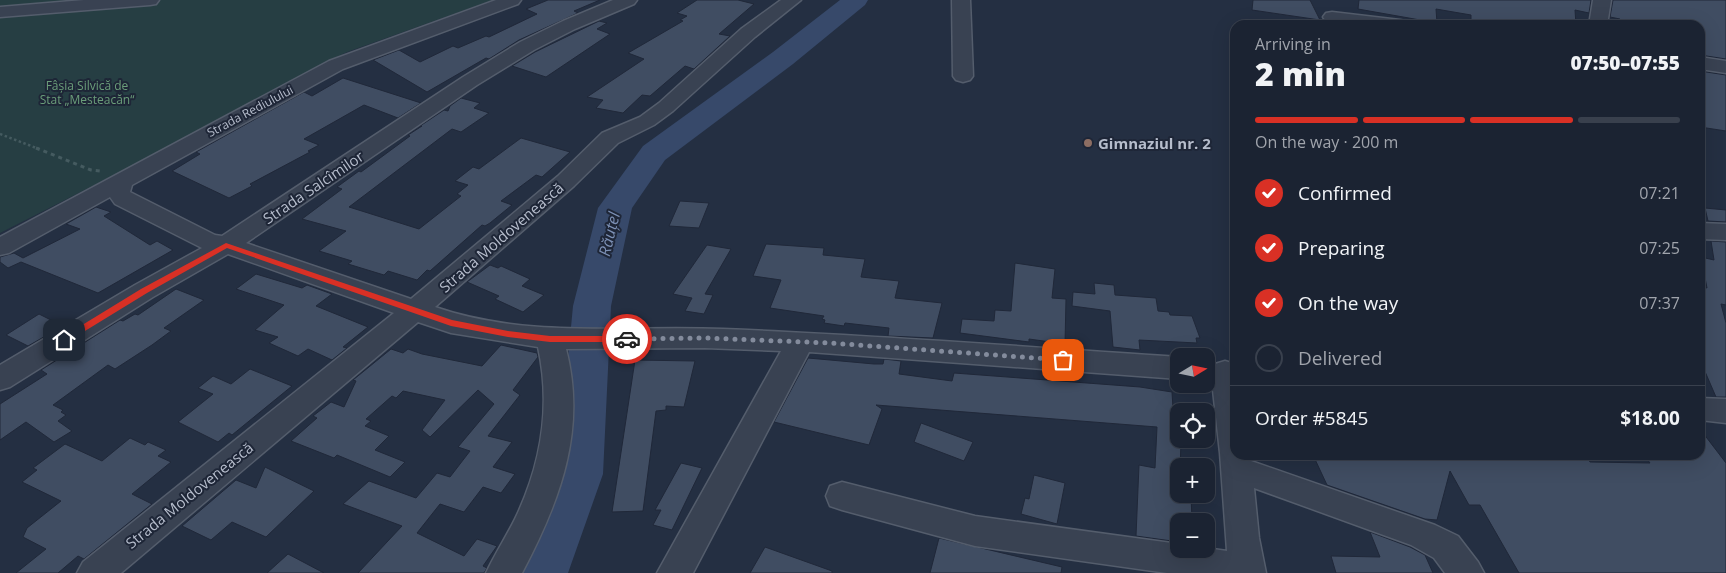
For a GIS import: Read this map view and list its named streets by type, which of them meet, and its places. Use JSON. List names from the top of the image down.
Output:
{
  "streets": {
    "street": ["Strada Rediulului", "Strada Salcîmilor", "Strada Moldovenească"]
  },
  "water": ["Răuțel"],
  "parks": ["Fâșia Silvică de Stat „Mesteacăn“"],
  "places": ["Gimnaziul nr. 2"],
  "north": "right",
  "page": {
    "heading": ["2 min", "Arriving in", "07:50–07:55"],
    "panel": ["Order #5845", "$18.00"],
    "bar": "On the way · 200 m",
    "list": [
      ["Confirmed", "07:21"],
      ["Preparing", "07:25"],
      ["On the way", "07:37"],
      "Delivered"
    ],
    "map_buttons": ["+", "−"]
  }
}
